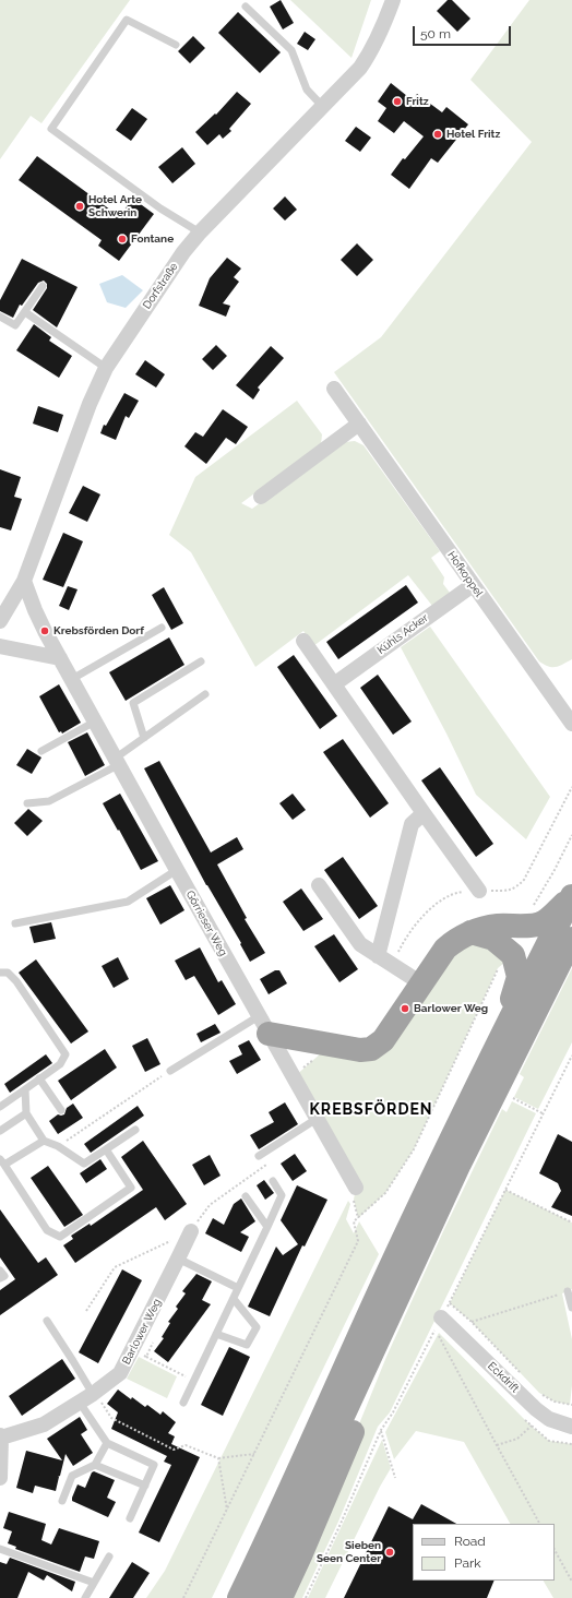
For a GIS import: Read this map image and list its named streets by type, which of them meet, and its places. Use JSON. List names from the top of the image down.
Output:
{
  "streets": {
    "street": [
      "Dorfstraße",
      "Hofkoppel",
      "Kühls Acker",
      "Görrieser Weg",
      "Barlower Weg",
      "Eckdrift"
    ]
  },
  "crossings": [
    ["Dorfstraße", "Görrieser Weg"],
    ["Hofkoppel", "Kühls Acker"]
  ],
  "districts": ["KREBSFÖRDEN"],
  "places": [
    "Fritz",
    "Hotel Fritz",
    "Hotel Arte Schwerin",
    "Fontane",
    "Krebsförden Dorf",
    "Barlower Weg",
    "Sieben Seen Center"
  ],
  "legend": ["Road", "Park"],
  "scale_bar": "50 m"
}
